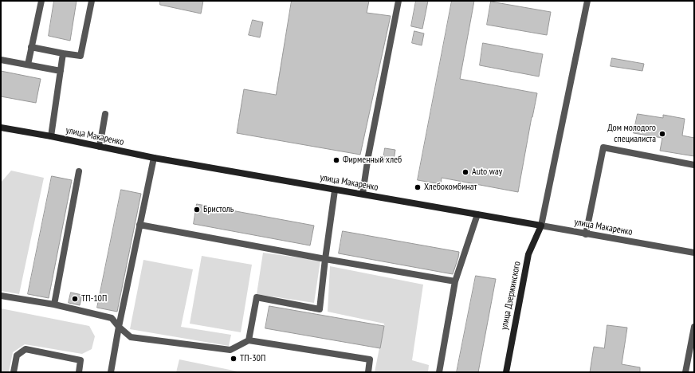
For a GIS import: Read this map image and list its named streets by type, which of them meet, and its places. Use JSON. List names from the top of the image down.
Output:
{
  "streets": {
    "street": ["улица Макаренко", "улица Дзержинского"]
  },
  "crossings": [
    ["улица Макаренко", "улица Дзержинского"]
  ],
  "places": [
    "Дом молодого специалиста",
    "Фирменный хлеб",
    "Auto way",
    "Хлебокомбинат",
    "Бристоль",
    "ТП-10П",
    "ТП-30П"
  ]
}
